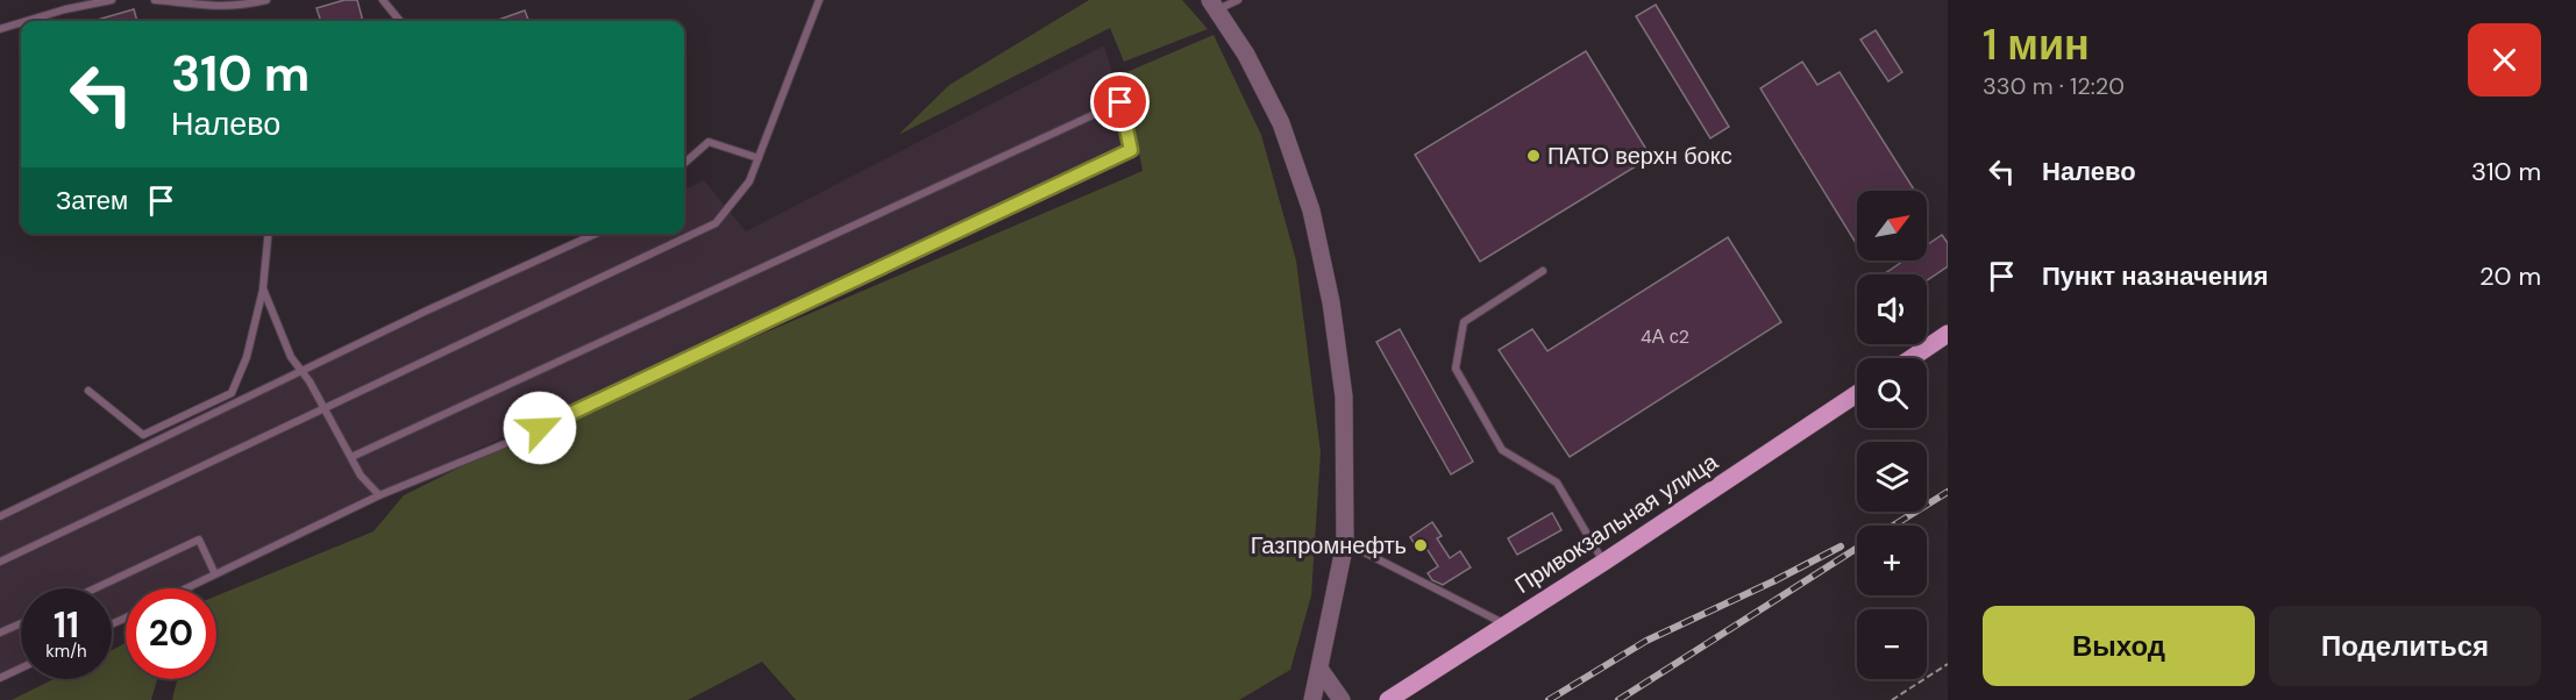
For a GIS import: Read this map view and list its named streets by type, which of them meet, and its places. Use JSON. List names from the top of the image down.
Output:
{
  "streets": {
    "main road": ["Привокзальная улица"]
  },
  "places": ["ПАТО верхн бокс", "Газпромнефть"],
  "house_numbers": ["4А с2"],
  "north": "top right",
  "page": {
    "heading": ["1 мин", "330 m · 12:20"],
    "turn": ["310 m", "Налево"],
    "list": [
      {
        "name": "Налево",
        "value": "310 m"
      },
      {
        "name": "Пункт назначения",
        "value": "20 m"
      }
    ],
    "then": "Затем",
    "map_buttons": ["+", "−"],
    "speed": "11 km/h",
    "limit": "20",
    "buttons": ["Выход", "Поделиться"]
  }
}
